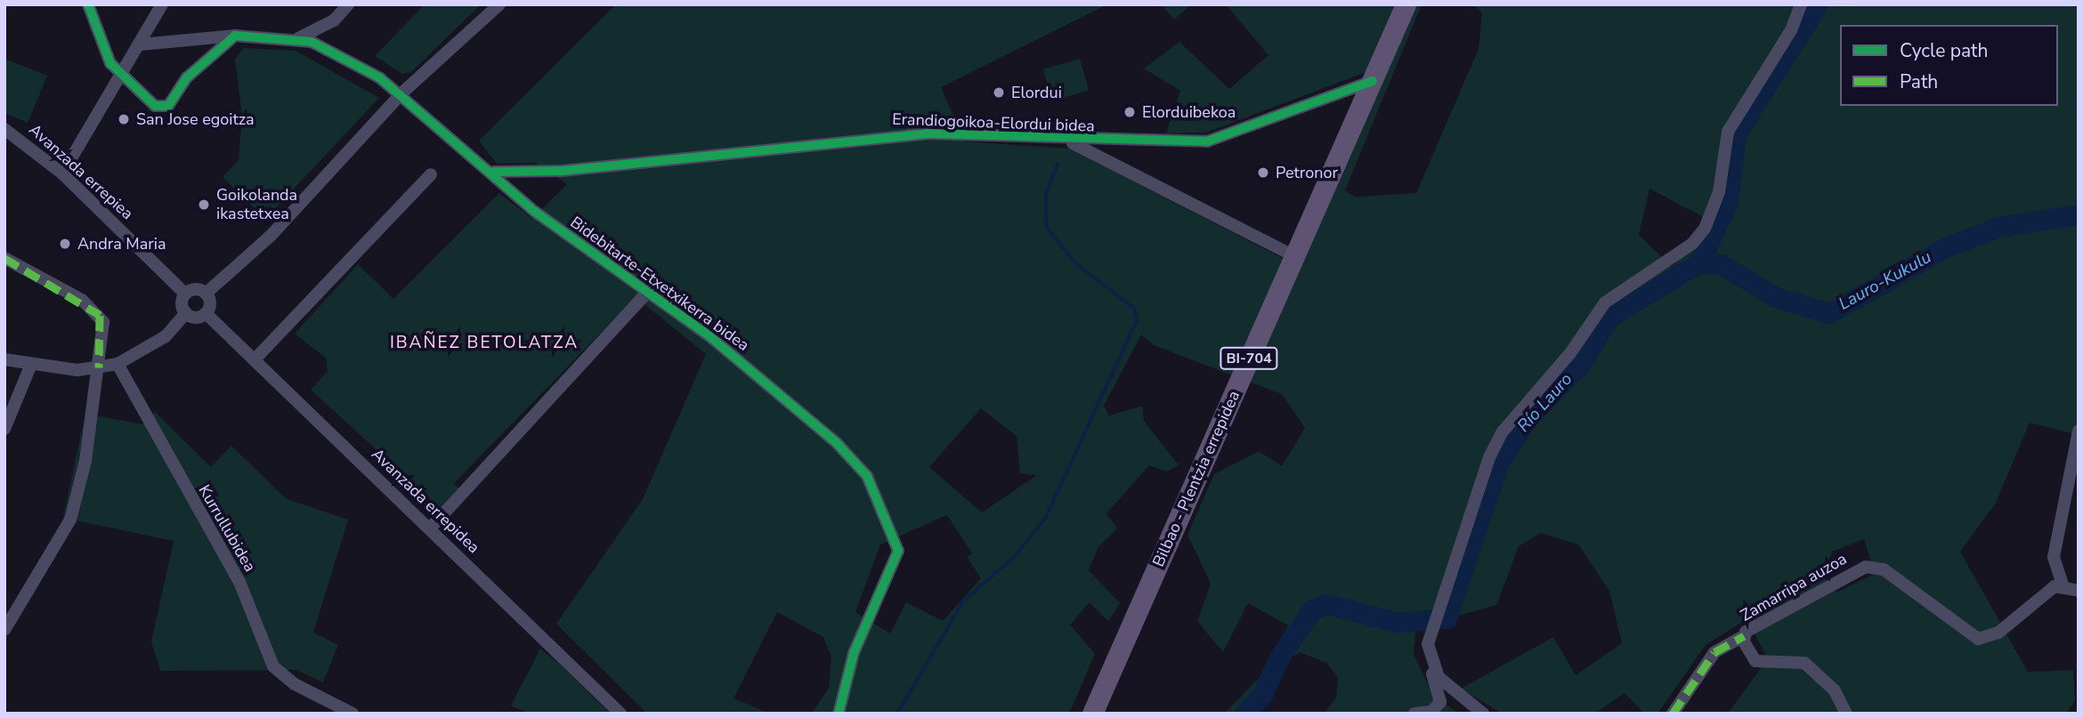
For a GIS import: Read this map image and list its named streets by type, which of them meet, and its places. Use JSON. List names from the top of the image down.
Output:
{
  "streets": {
    "main road": ["BI-704", "Bilbao - Plentzia errepidea"],
    "street": [
      "Erandiogoikoa-Elordui bidea",
      "Avanzada errepiea",
      "Bidebitarte-Etxetxikerra bidea",
      "Avanzada errepidea",
      "Kurrullubidea",
      "Zamarripa auzoa"
    ]
  },
  "crossings": [
    ["Erandiogoikoa-Elordui bidea", "Bidebitarte-Etxetxikerra bidea"],
    ["Erandiogoikoa-Elordui bidea", "Bilbao - Plentzia errepidea"]
  ],
  "districts": ["IBAÑEZ BETOLATZA"],
  "water": ["Lauro-Kukulu", "Río Lauro"],
  "places": [
    "Elordui",
    "Elorduibekoa",
    "San Jose egoitza",
    "Petronor",
    "Goikolanda ikastetxea",
    "Andra Maria"
  ],
  "legend": ["Cycle path", "Path"]
}
